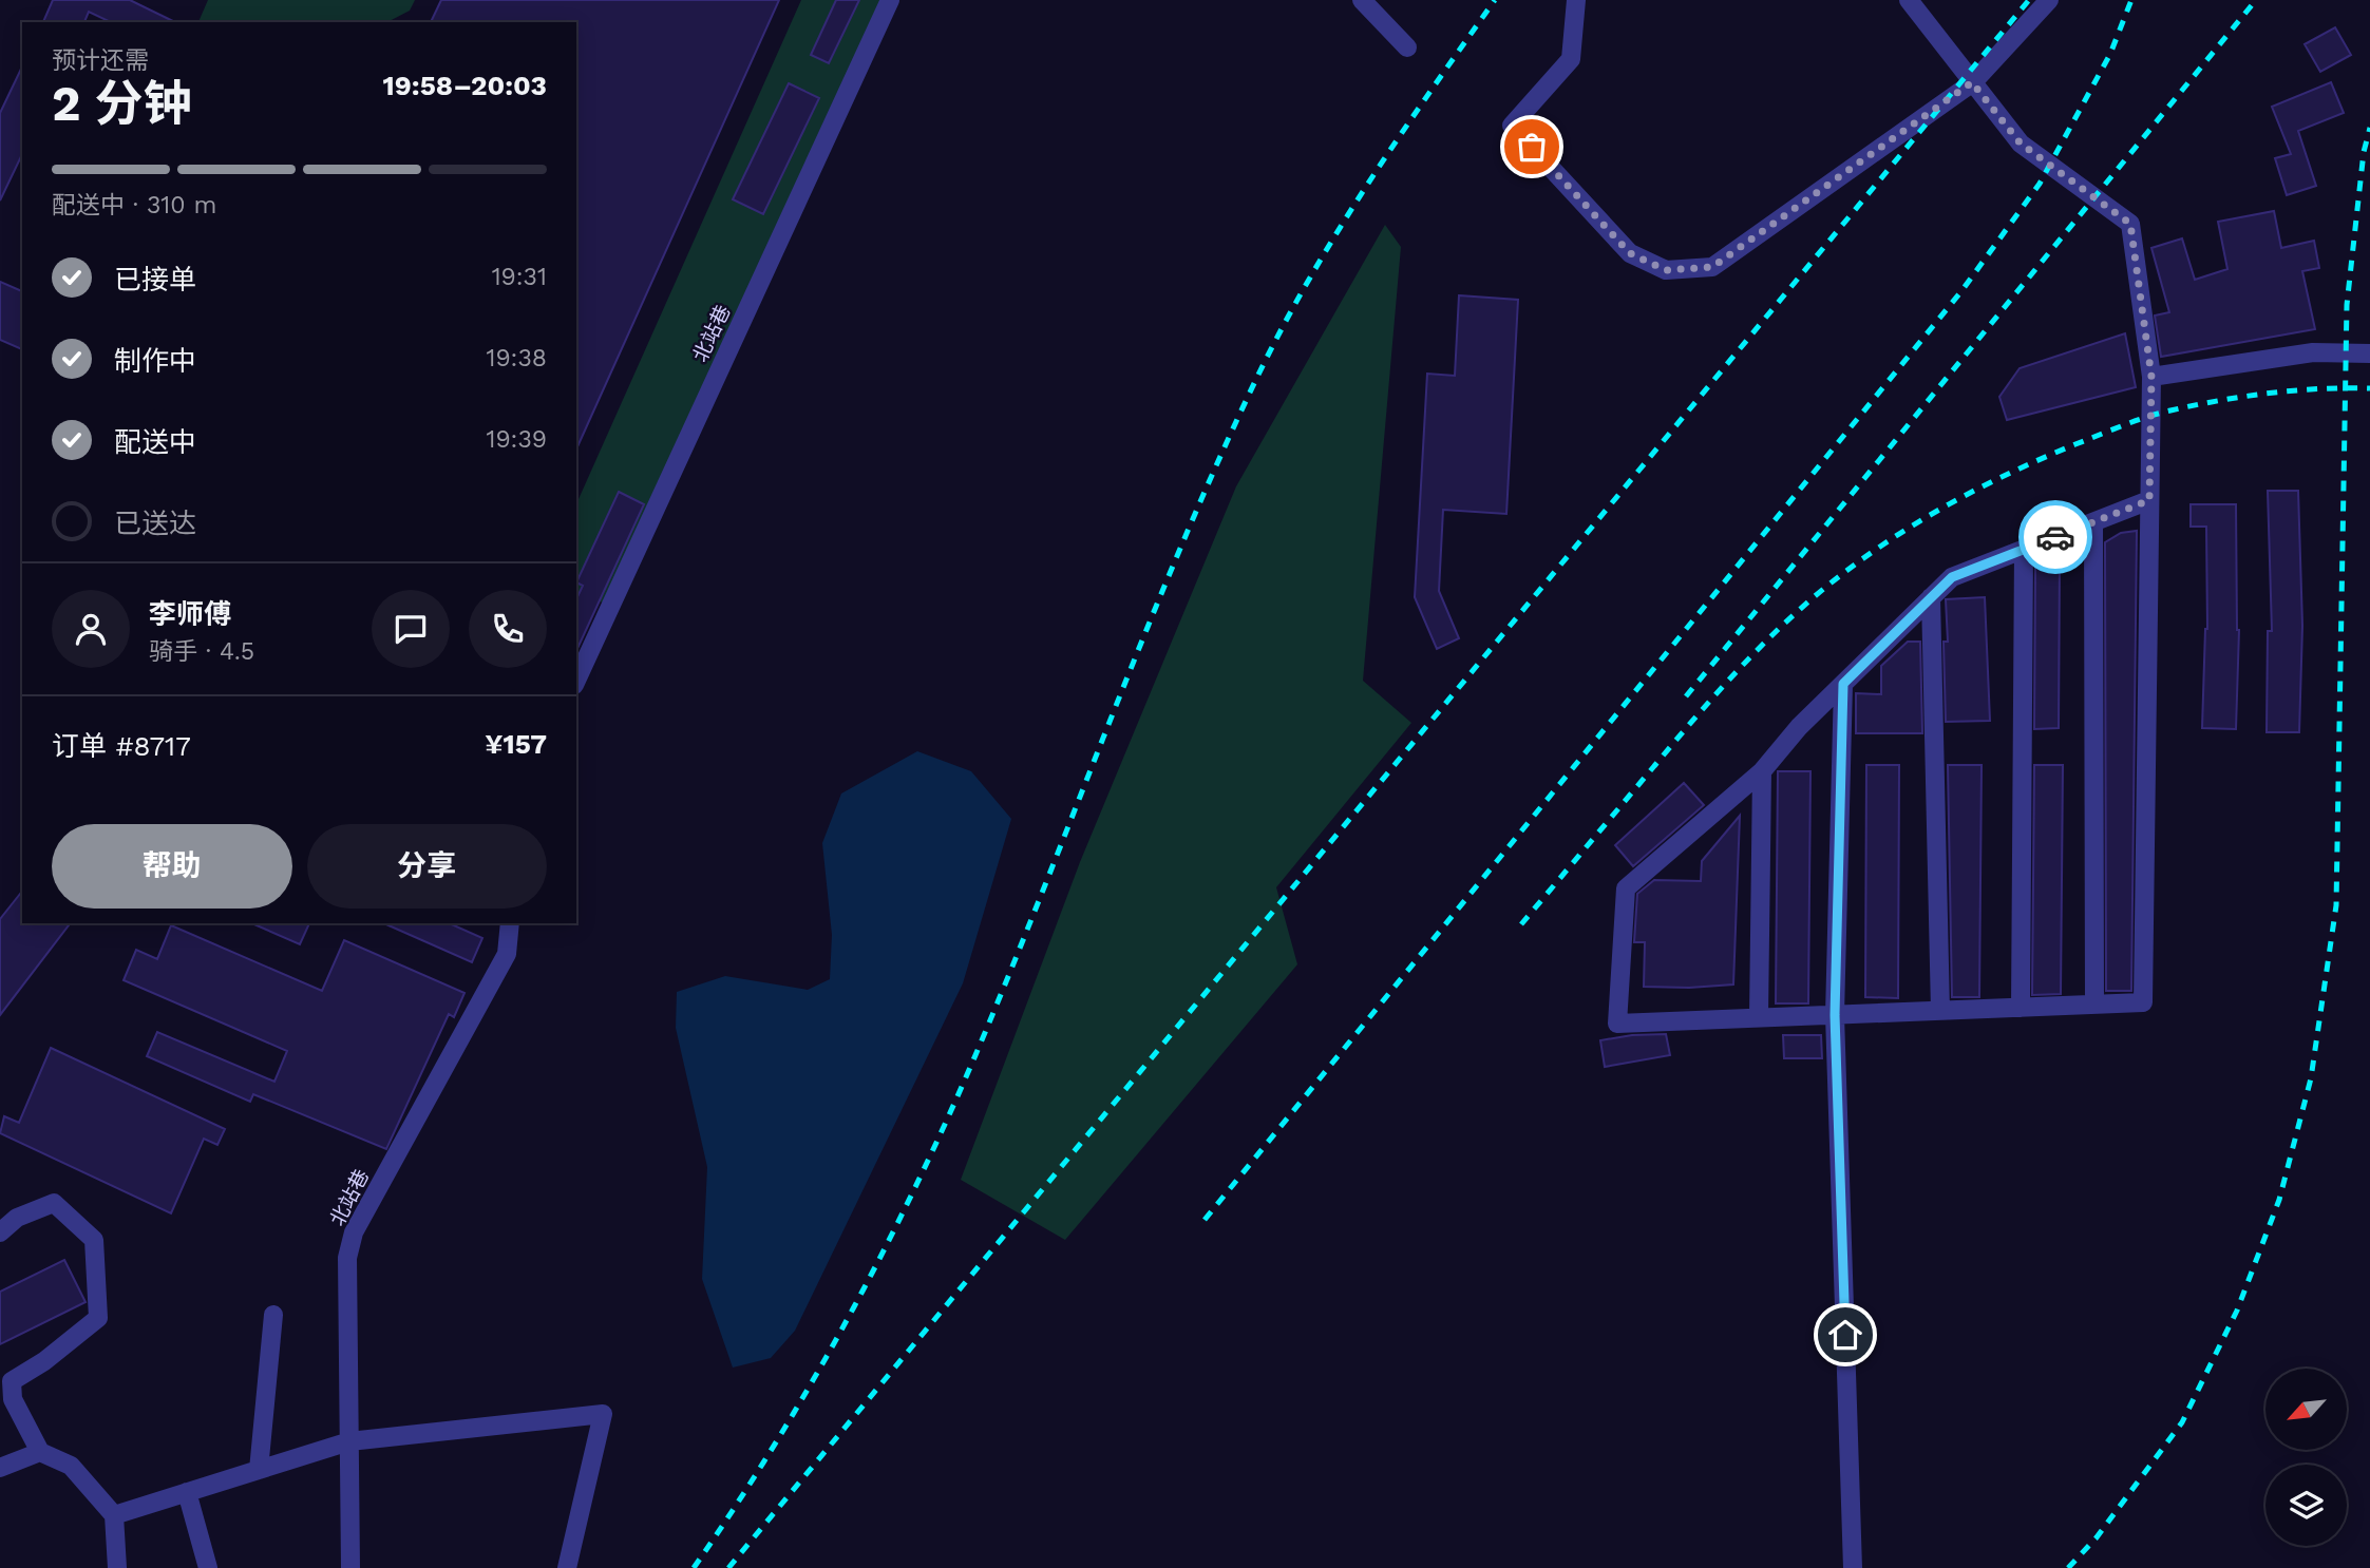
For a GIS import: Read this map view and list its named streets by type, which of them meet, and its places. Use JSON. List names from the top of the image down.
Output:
{
  "streets": {
    "street": ["北站巷"]
  },
  "north": "bottom left",
  "page": {
    "heading": ["2 分钟", "预计还需", "19:58–20:03"],
    "panel": [
      "李师傅",
      "骑手 · 4.5",
      "订单 #8717",
      "¥157"
    ],
    "bar": "配送中 · 310 m",
    "list": [
      ["已接单", "19:31"],
      ["制作中", "19:38"],
      ["配送中", "19:39"],
      "已送达"
    ],
    "buttons": ["帮助", "分享"]
  }
}
